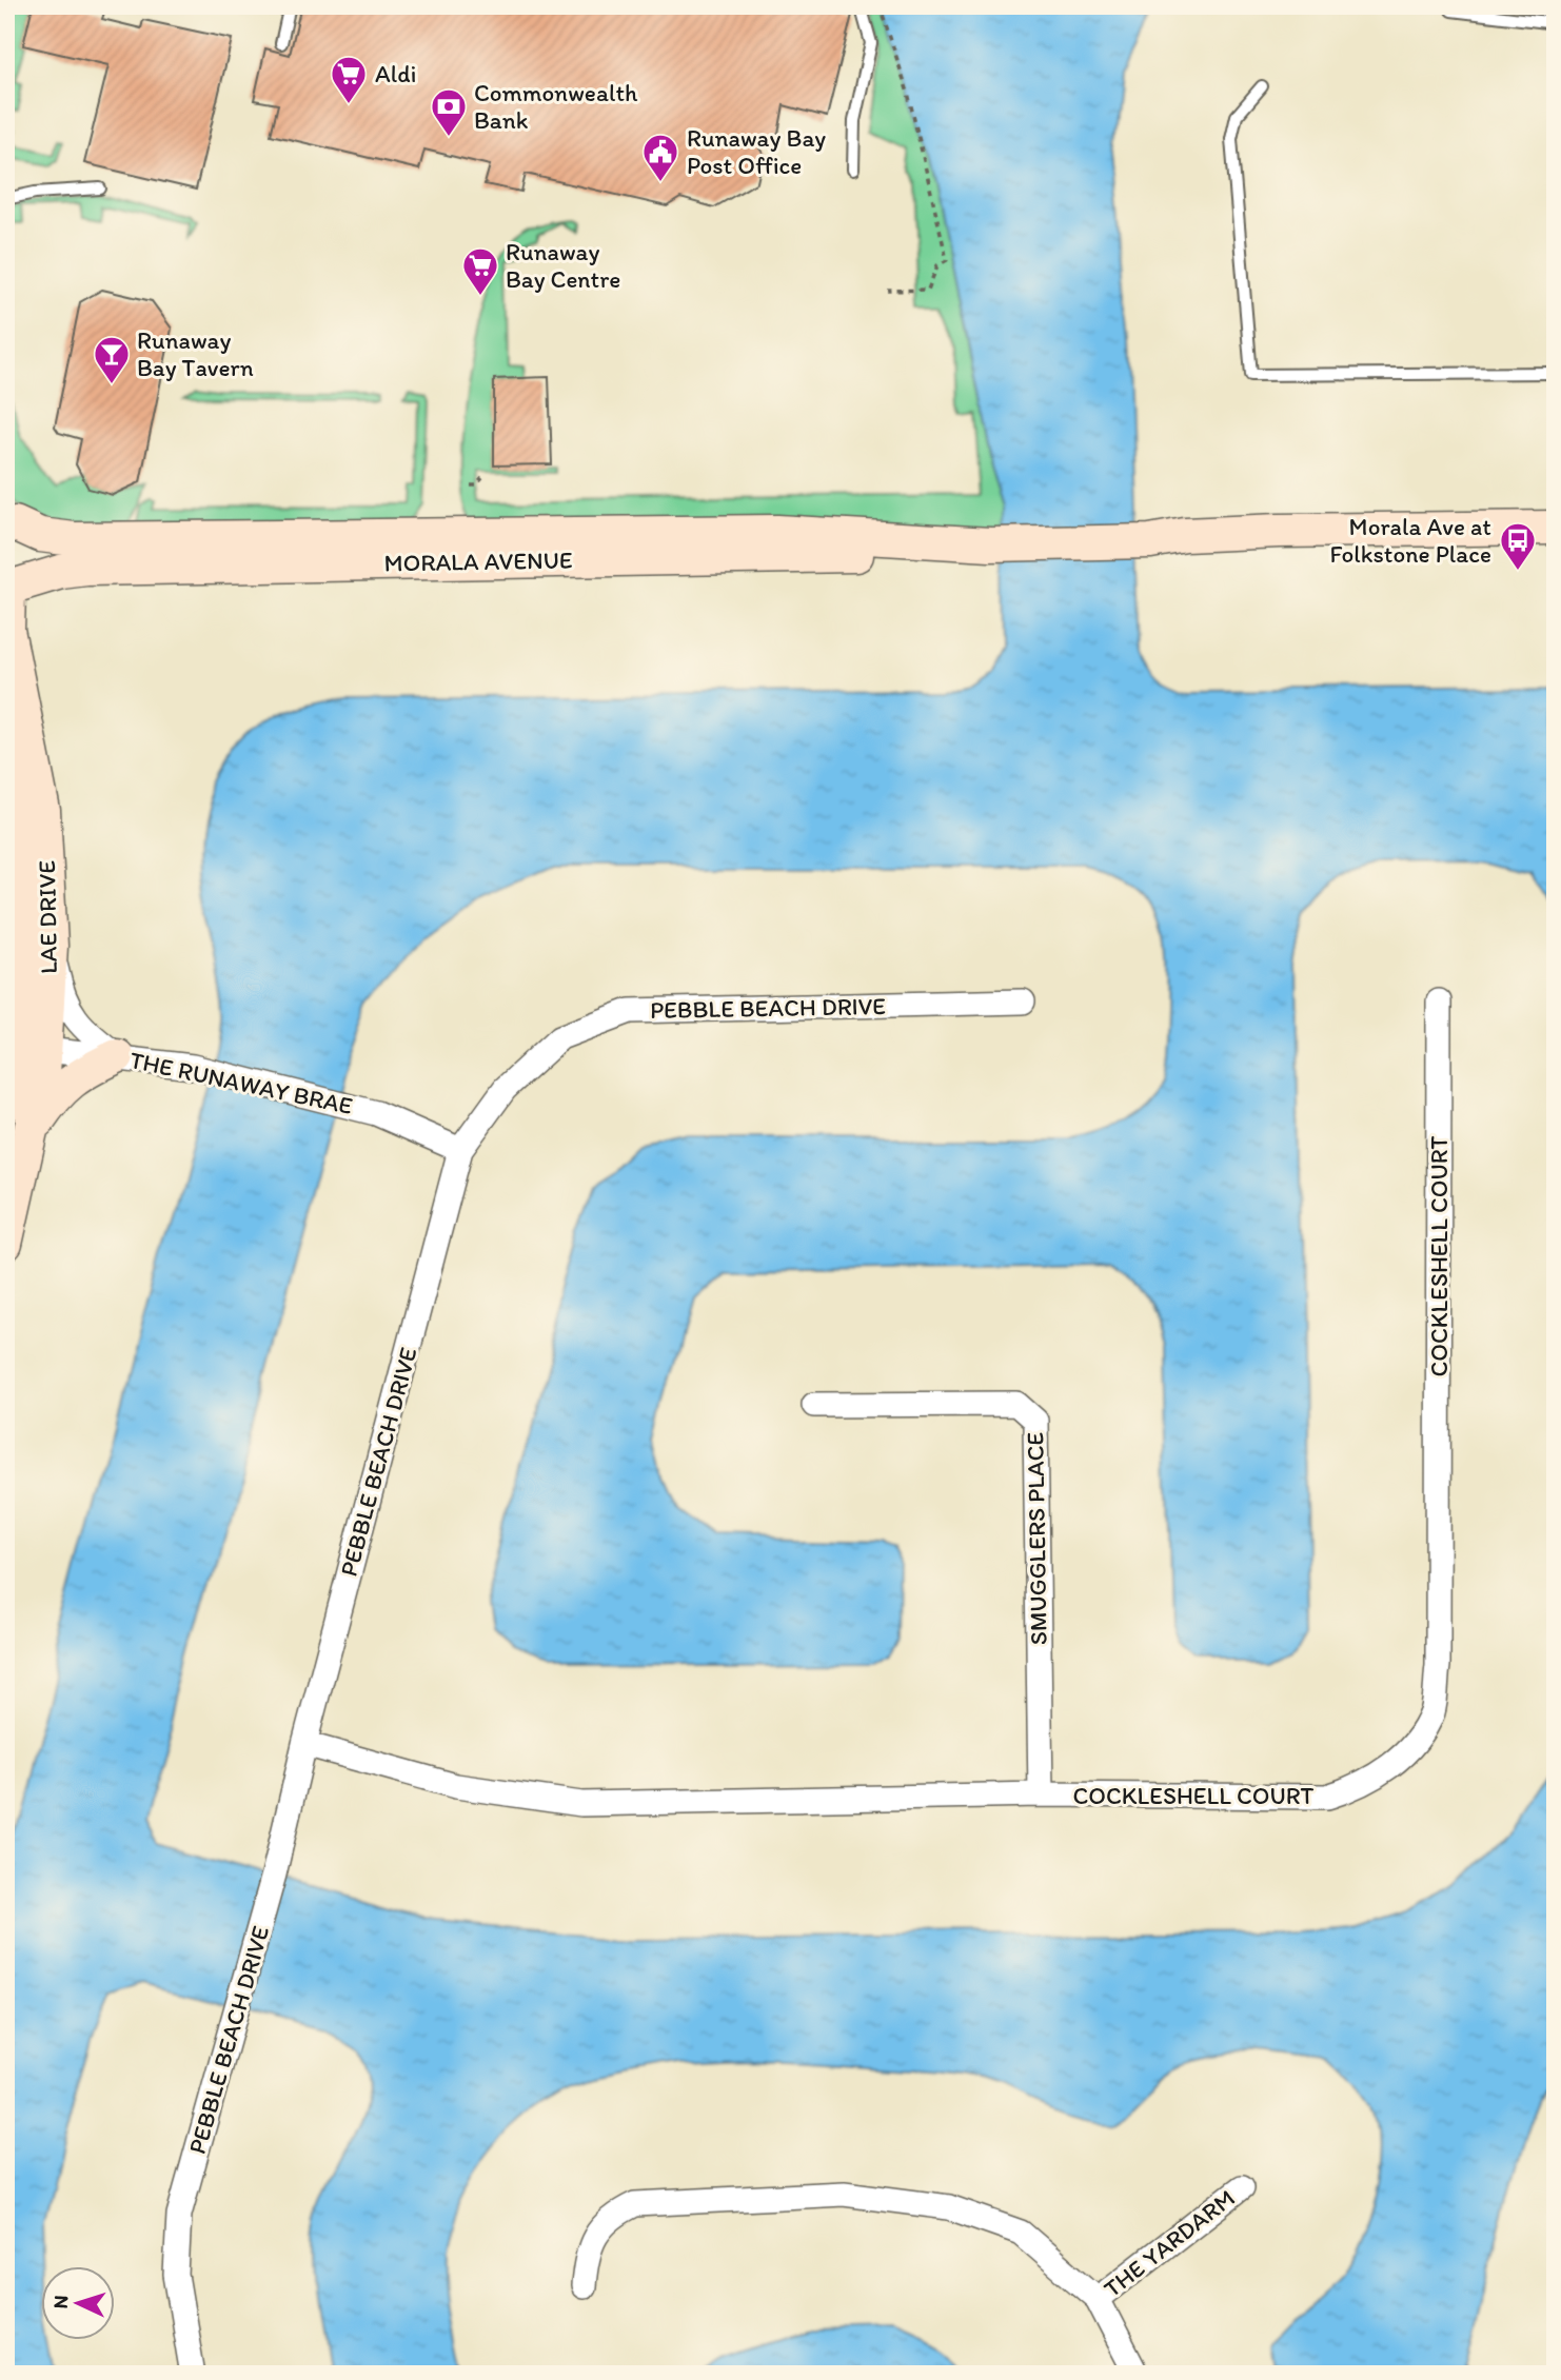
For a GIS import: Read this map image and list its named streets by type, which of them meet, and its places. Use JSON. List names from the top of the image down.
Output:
{
  "streets": {
    "main road": ["MORALA AVENUE", "LAE DRIVE"],
    "street": [
      "PEBBLE BEACH DRIVE",
      "THE RUNAWAY BRAE",
      "COCKLESHELL COURT",
      "SMUGGLERS PLACE",
      "THE YARDARM"
    ]
  },
  "crossings": [
    ["MORALA AVENUE", "LAE DRIVE"],
    ["LAE DRIVE", "THE RUNAWAY BRAE"],
    ["PEBBLE BEACH DRIVE", "THE RUNAWAY BRAE"],
    ["PEBBLE BEACH DRIVE", "COCKLESHELL COURT"],
    ["COCKLESHELL COURT", "SMUGGLERS PLACE"]
  ],
  "places": {
    "supermarket": ["Aldi", "Runaway Bay Centre"],
    "bank": ["Commonwealth Bank"],
    "public building": ["Runaway Bay Post Office"],
    "bar": ["Runaway Bay Tavern"],
    "bus stop": ["Morala Ave at Folkstone Place"]
  },
  "north": "left"
}
